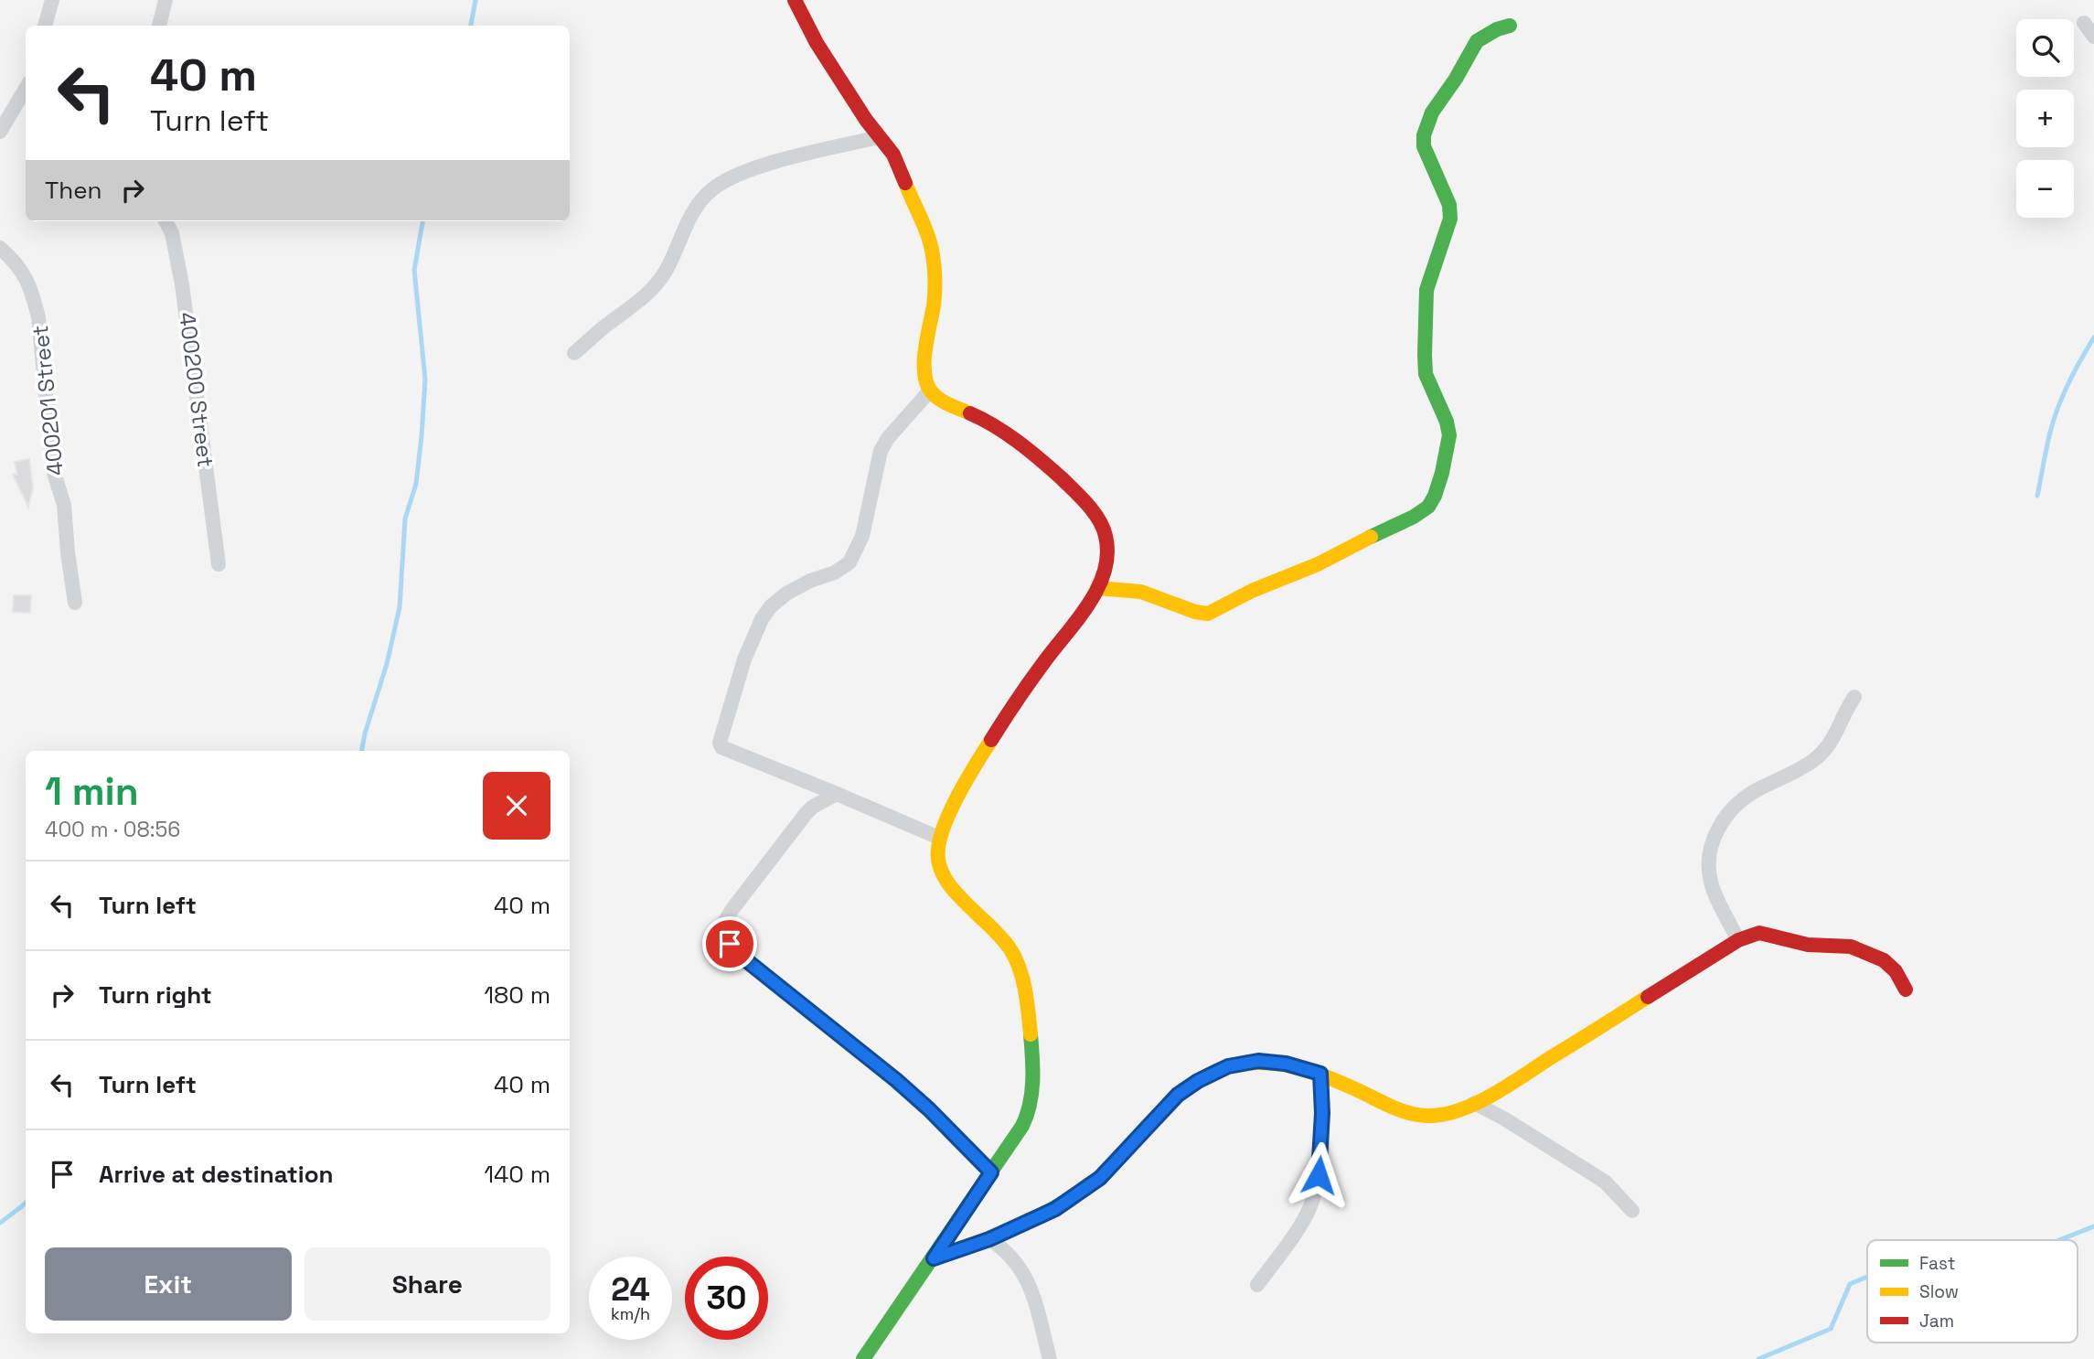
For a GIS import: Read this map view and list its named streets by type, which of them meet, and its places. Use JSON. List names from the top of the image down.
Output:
{
  "streets": {
    "street": ["400200 Street", "400201 Street"]
  },
  "legend": ["Fast", "Slow", "Jam"],
  "page": {
    "map_buttons": ["+", "−"],
    "turn": ["40 m", "Turn left"],
    "then": "Then",
    "heading": ["1 min", "400 m · 08:56"],
    "list": [
      {
        "name": "Turn left",
        "value": "40 m"
      },
      {
        "name": "Turn right",
        "value": "180 m"
      },
      {
        "name": "Turn left",
        "value": "40 m"
      },
      {
        "name": "Arrive at destination",
        "value": "140 m"
      }
    ],
    "buttons": ["Exit", "Share"],
    "speed": "24 km/h",
    "limit": "30"
  }
}
